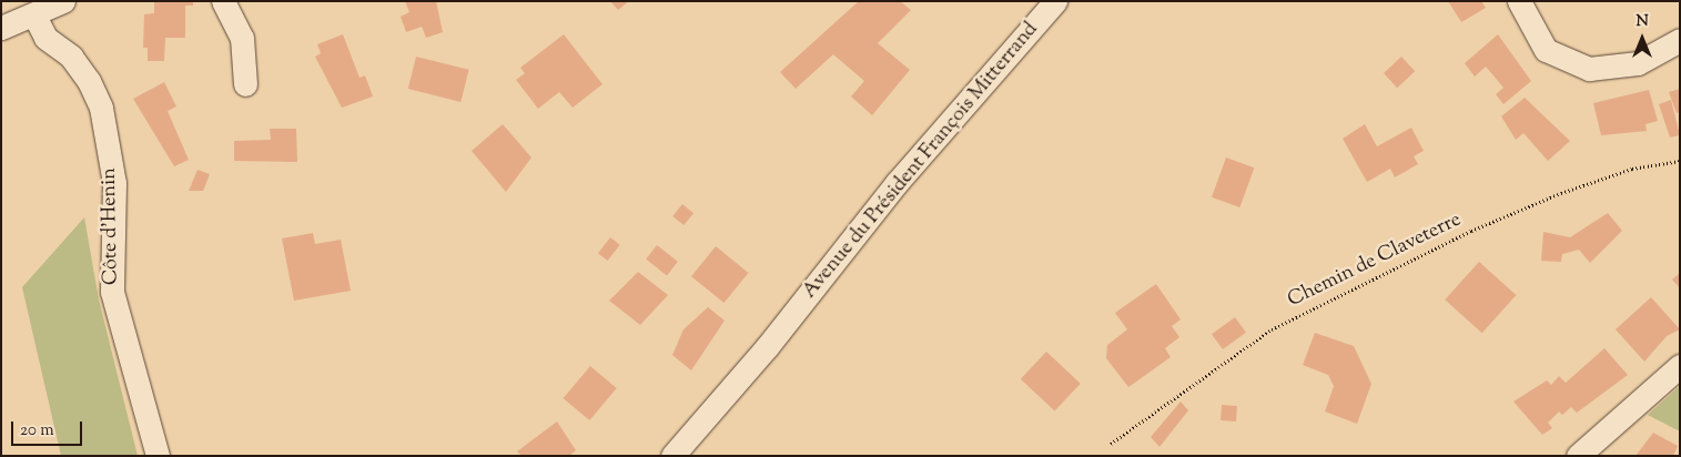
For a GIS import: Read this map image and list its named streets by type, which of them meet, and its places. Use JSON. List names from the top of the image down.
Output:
{
  "streets": {
    "street": ["Avenue du Président François Mitterrand", "Côte d'Henin"],
    "path": ["Chemin de Claveterre"]
  },
  "scale_bar": "20 m",
  "north": "top"
}
